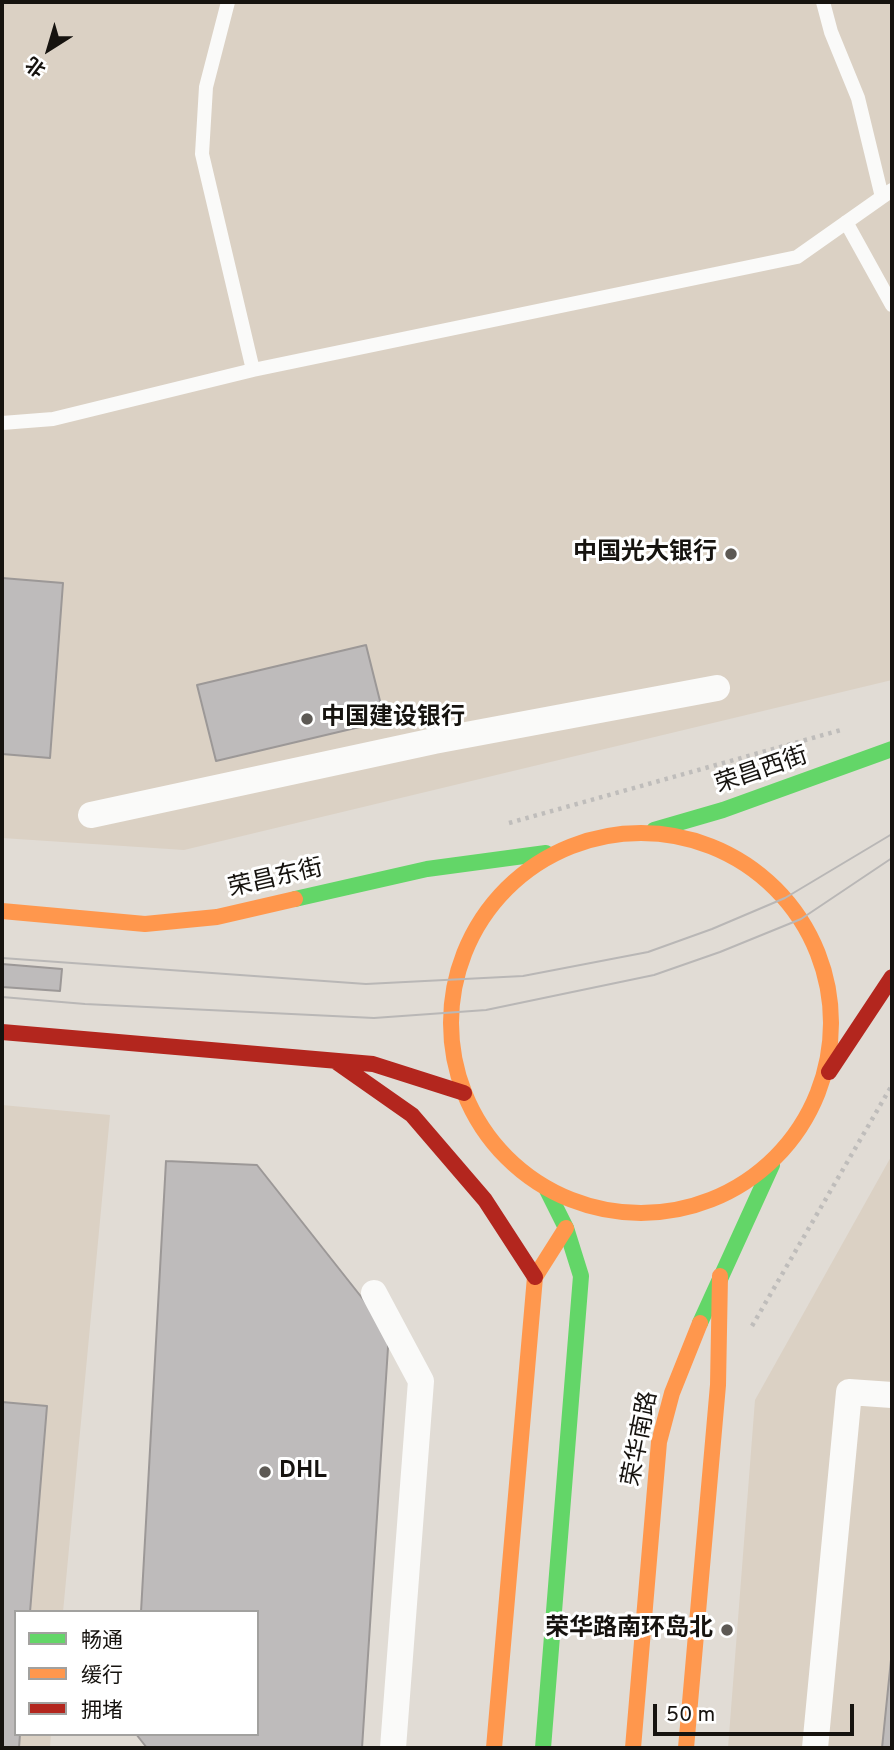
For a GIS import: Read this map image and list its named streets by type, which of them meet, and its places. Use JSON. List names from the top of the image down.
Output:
{
  "streets": {
    "main road": ["荣昌西街", "荣昌东街", "荣华南路"]
  },
  "places": [
    "中国光大银行",
    "中国建设银行",
    "DHL",
    "荣华路南环岛北"
  ],
  "legend": ["畅通", "缓行", "拥堵"],
  "scale_bar": "50 m",
  "north": "bottom left"
}
